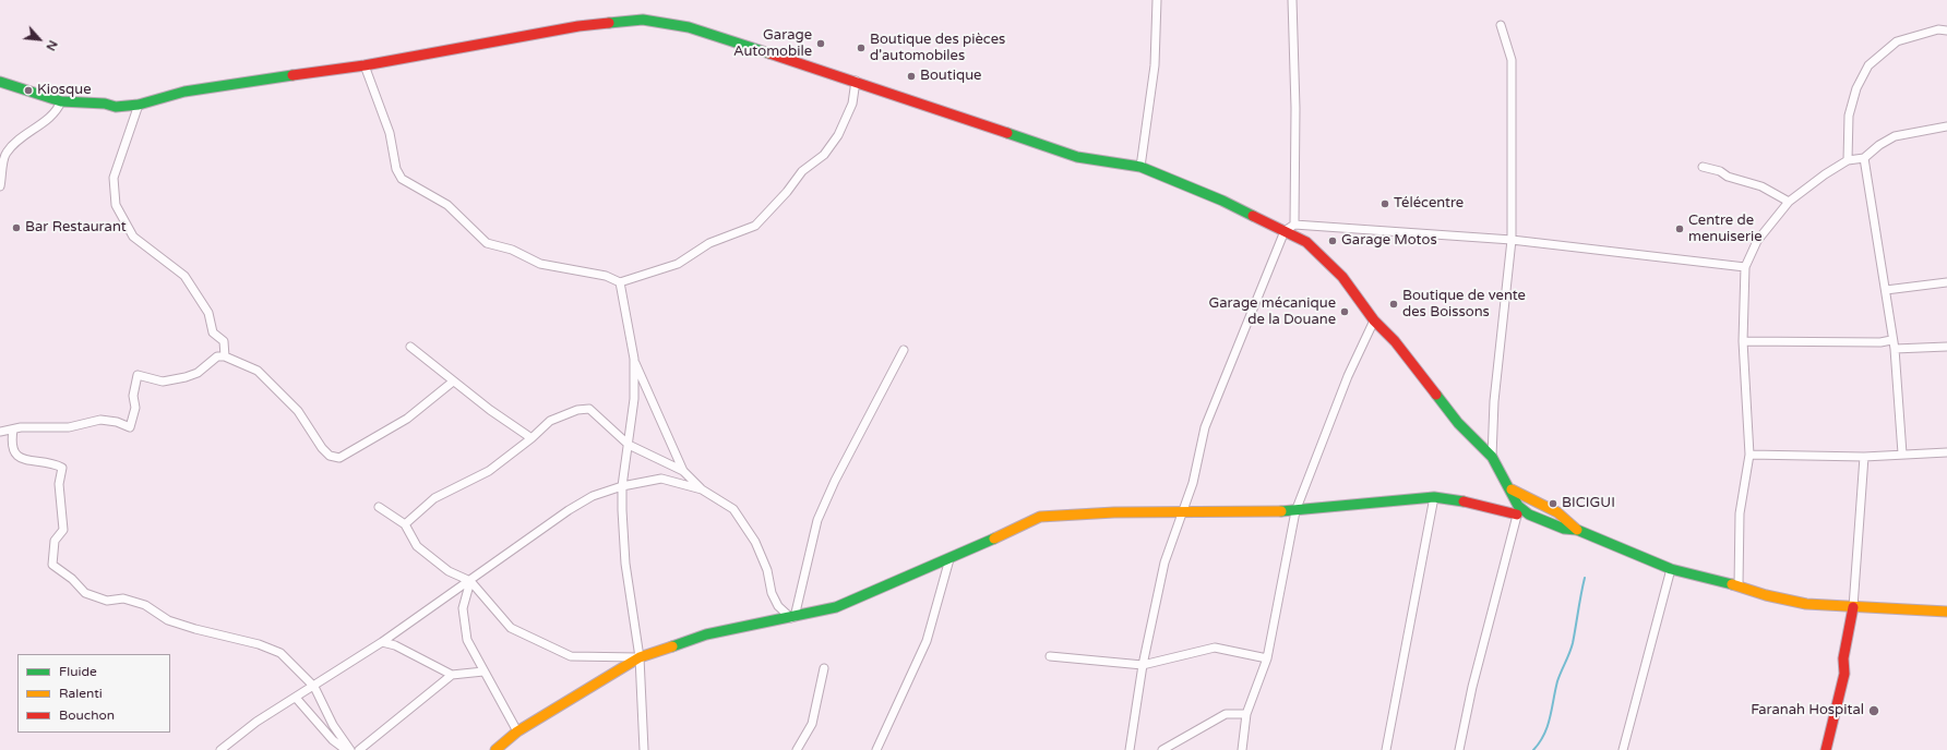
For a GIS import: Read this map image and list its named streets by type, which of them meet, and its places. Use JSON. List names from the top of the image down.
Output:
{
  "places": [
    "Garage Automobile",
    "Boutique des pièces d'automobiles",
    "Boutique",
    "Kiosque",
    "Télécentre",
    "Bar Restaurant",
    "Centre de menuiserie",
    "Garage Motos",
    "Boutique de vente des Boissons",
    "Garage mécanique de la Douane",
    "BICIGUI",
    "Faranah Hospital"
  ],
  "legend": ["Fluide", "Ralenti", "Bouchon"],
  "north": "bottom right"
}
